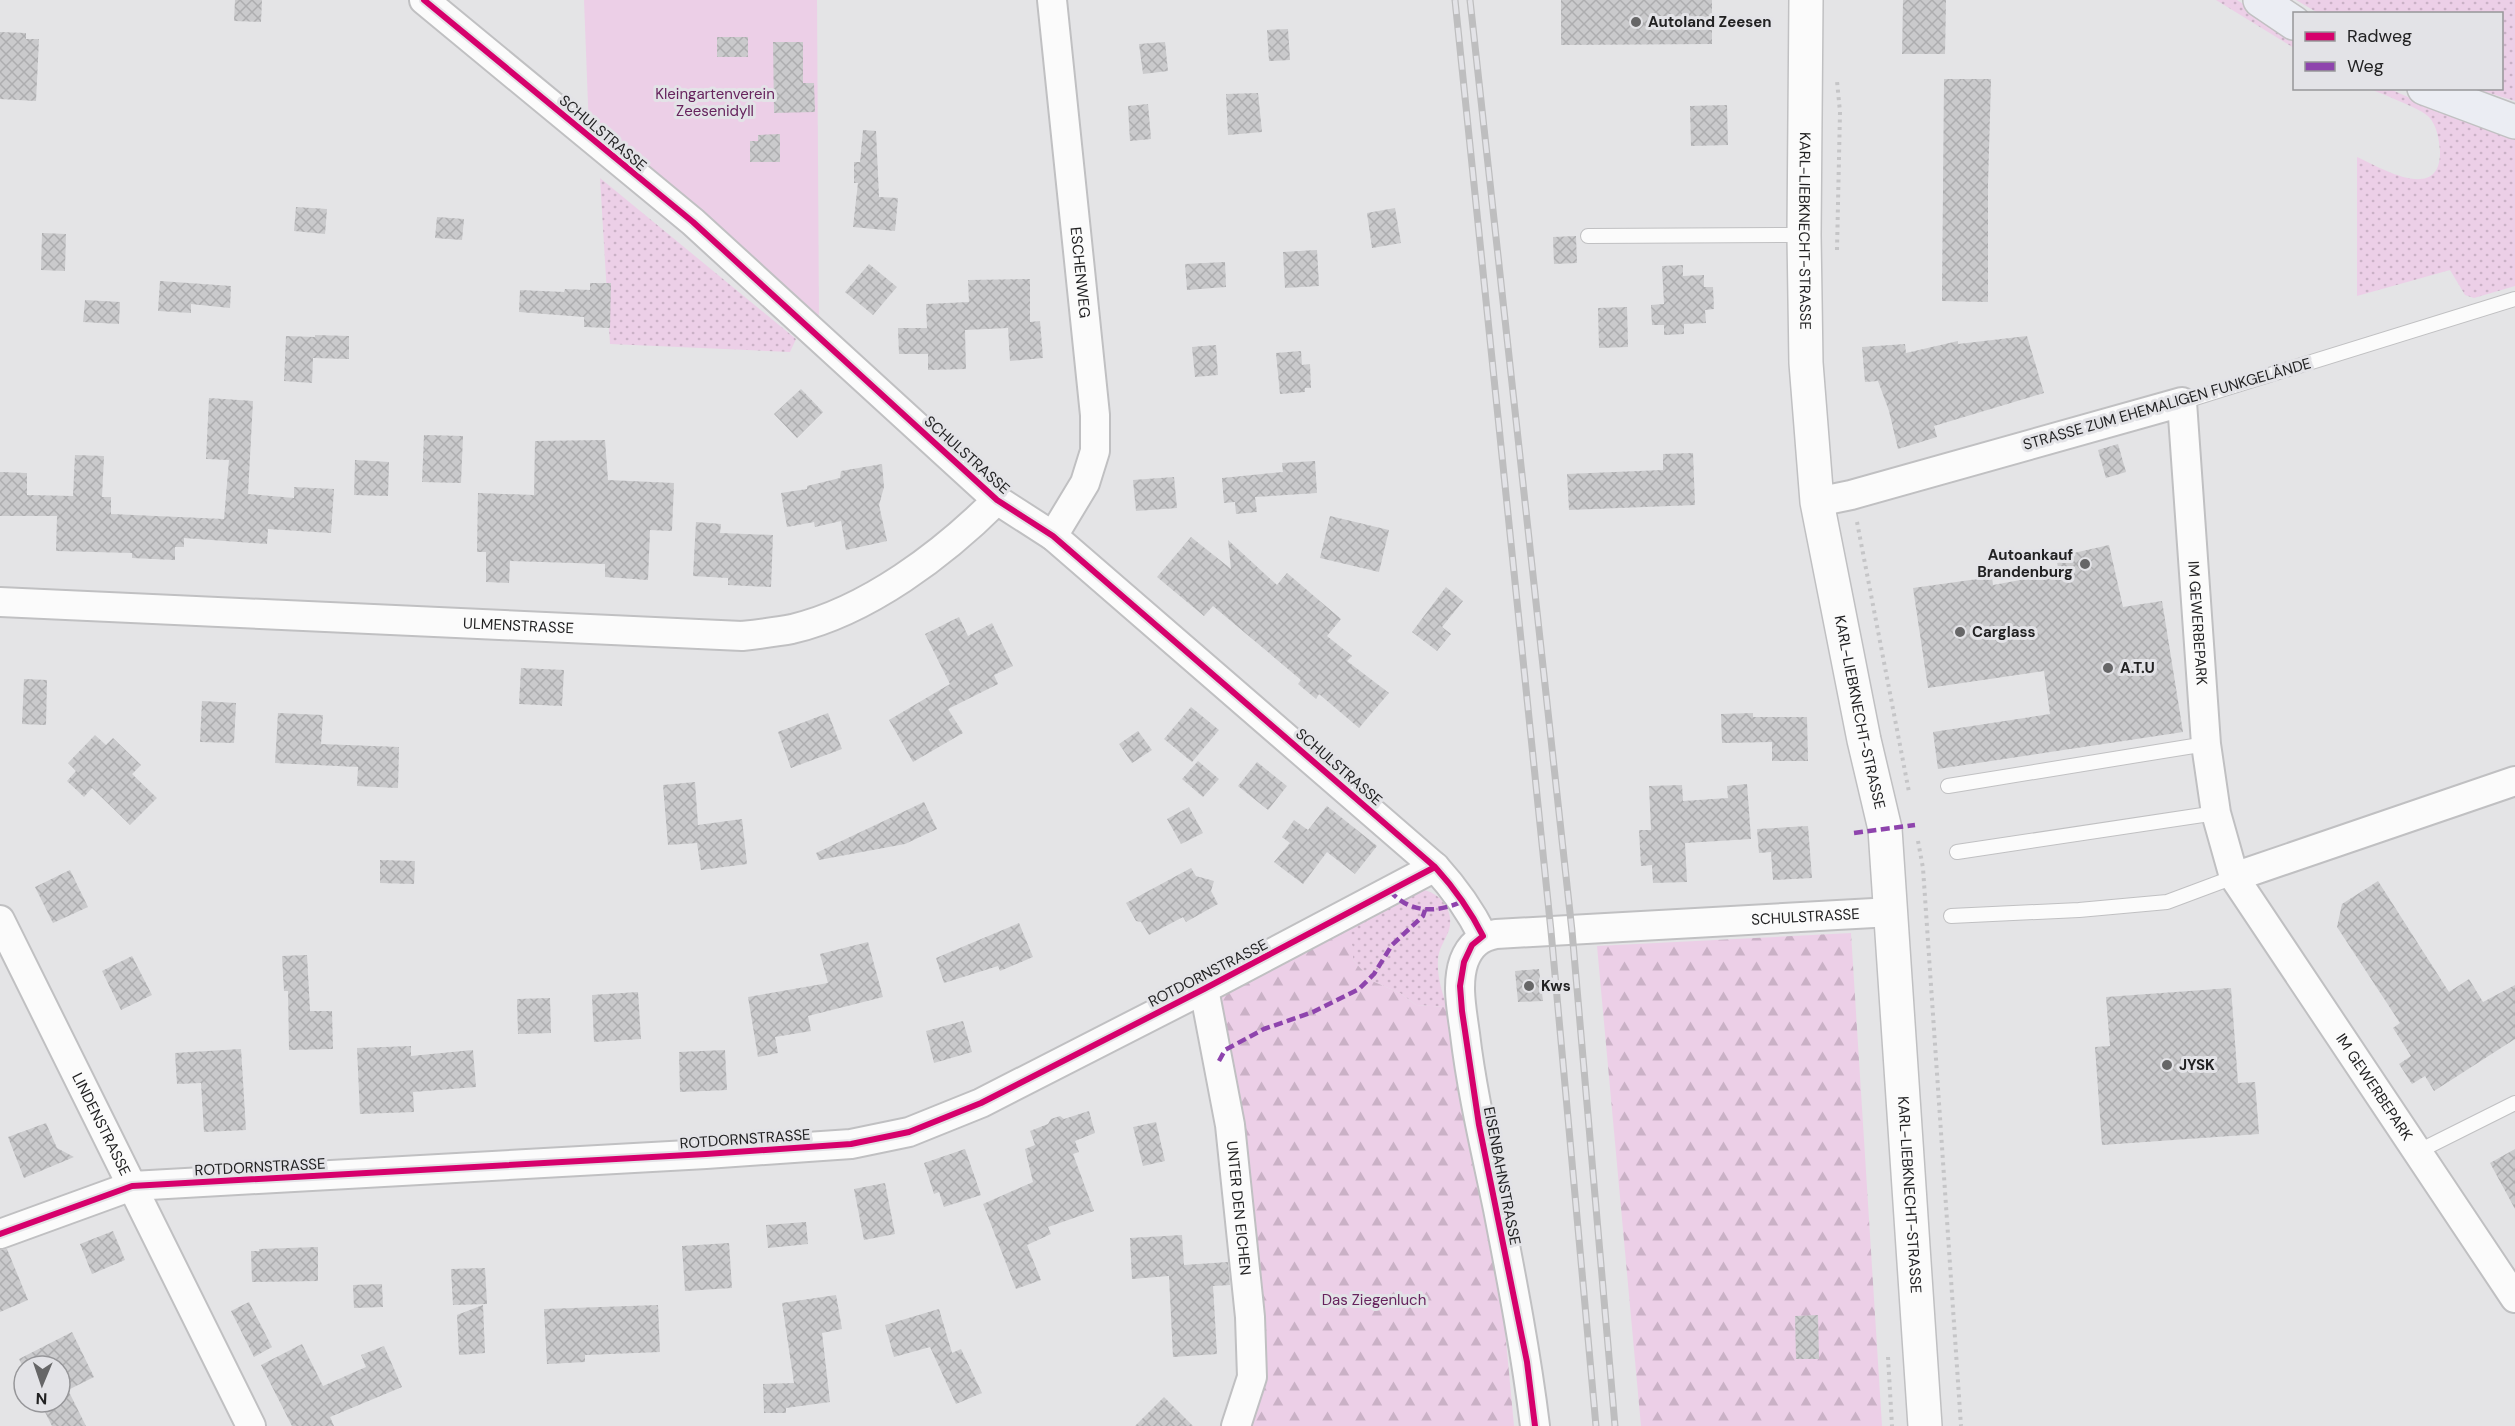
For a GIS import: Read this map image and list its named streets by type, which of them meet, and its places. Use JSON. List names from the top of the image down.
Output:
{
  "streets": {
    "street": [
      "SCHULSTRASSE",
      "KARL-LIEBKNECHT-STRASSE",
      "ESCHENWEG",
      "STRASSE ZUM EHEMALIGEN FUNKGELÄNDE",
      "IM GEWERBEPARK",
      "ULMENSTRASSE",
      "ROTDORNSTRASSE",
      "LINDENSTRASSE",
      "EISENBAHNSTRASSE",
      "UNTER DEN EICHEN"
    ]
  },
  "crossings": [
    ["SCHULSTRASSE", "KARL-LIEBKNECHT-STRASSE"],
    ["SCHULSTRASSE", "ESCHENWEG"],
    ["SCHULSTRASSE", "ULMENSTRASSE"],
    ["SCHULSTRASSE", "ROTDORNSTRASSE"],
    ["SCHULSTRASSE", "EISENBAHNSTRASSE"],
    ["KARL-LIEBKNECHT-STRASSE", "STRASSE ZUM EHEMALIGEN FUNKGELÄNDE"],
    ["STRASSE ZUM EHEMALIGEN FUNKGELÄNDE", "IM GEWERBEPARK"],
    ["ROTDORNSTRASSE", "LINDENSTRASSE"],
    ["ROTDORNSTRASSE", "UNTER DEN EICHEN"]
  ],
  "parks": ["Kleingartenverein Zeesenidyll", "Das Ziegenluch"],
  "places": [
    "Autoland Zeesen",
    "Autoankauf Brandenburg",
    "Carglass",
    "A.T.U",
    "Kws",
    "JYSK"
  ],
  "legend": ["Radweg", "Weg"],
  "north": "bottom"
}
